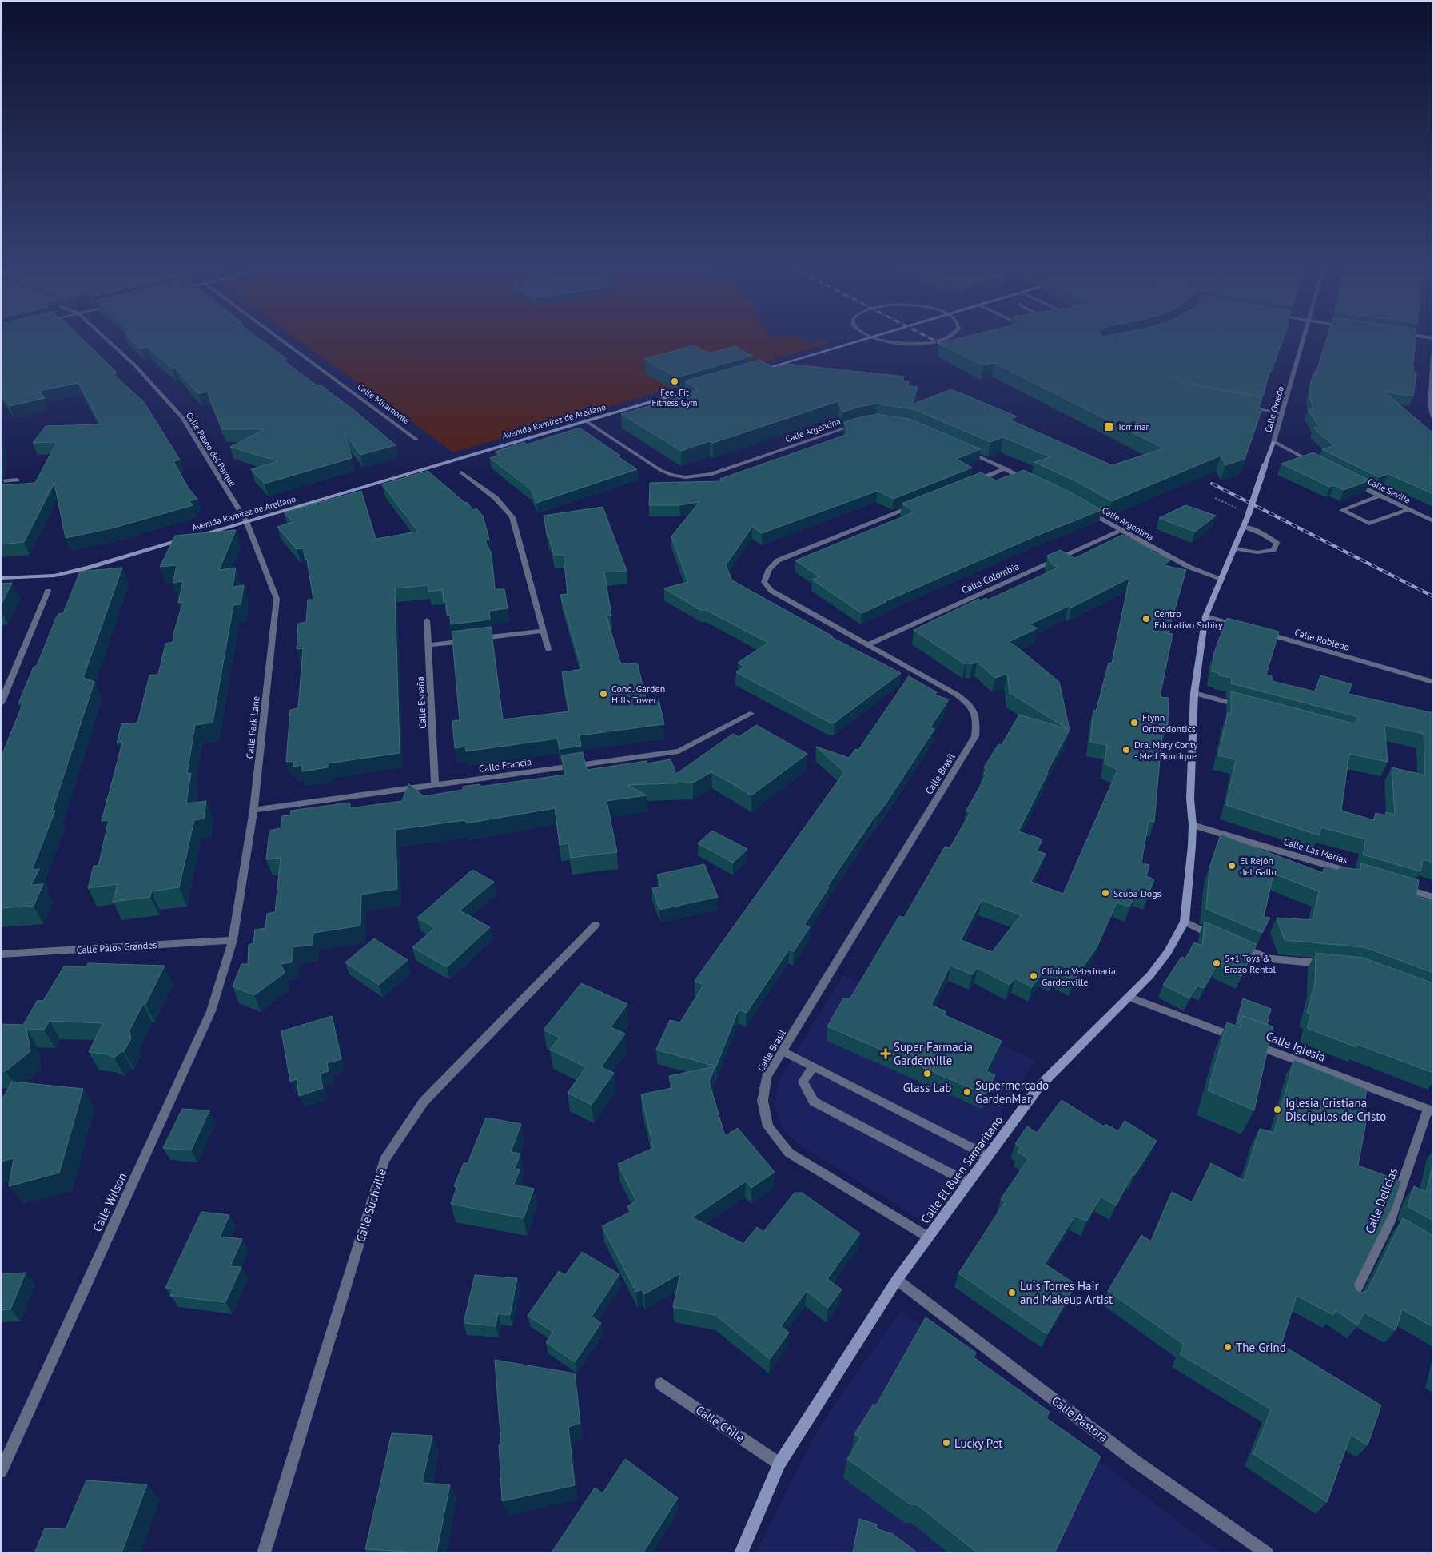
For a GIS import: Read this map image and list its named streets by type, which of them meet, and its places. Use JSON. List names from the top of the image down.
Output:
{
  "streets": {
    "street": [
      "Calle Miramonte",
      "Calle Oviedo",
      "Avenida Ramírez de Arellano",
      "Calle Argentina",
      "Calle Paseo del Parque",
      "Calle Sevilla",
      "Calle Colombia",
      "Calle Robledo",
      "Calle España",
      "Calle Park Lane",
      "Calle Francia",
      "Calle Brasil",
      "Calle Las Marías",
      "Calle Palos Grandes",
      "Calle Iglesia",
      "Calle El Buen Samaritano",
      "Calle Delicias",
      "Calle Wilson",
      "Calle Suchville",
      "Calle Pastora",
      "Calle Chile"
    ]
  },
  "crossings": [
    ["Calle Oviedo", "Calle El Buen Samaritano"],
    ["Avenida Ramírez de Arellano", "Calle Argentina"],
    ["Avenida Ramírez de Arellano", "Calle Paseo del Parque"],
    ["Avenida Ramírez de Arellano", "Calle Park Lane"],
    ["Calle Argentina", "Calle Colombia"],
    ["Calle Argentina", "Calle El Buen Samaritano"],
    ["Calle Paseo del Parque", "Calle Park Lane"],
    ["Calle Colombia", "Calle Brasil"],
    ["Calle España", "Calle Francia"],
    ["Calle Park Lane", "Calle Francia"],
    ["Calle Park Lane", "Calle Palos Grandes"],
    ["Calle Park Lane", "Calle Wilson"],
    ["Calle Brasil", "Calle El Buen Samaritano"],
    ["Calle Las Marías", "Calle El Buen Samaritano"],
    ["Calle Palos Grandes", "Calle Wilson"],
    ["Calle Iglesia", "Calle El Buen Samaritano"],
    ["Calle Iglesia", "Calle Delicias"],
    ["Calle El Buen Samaritano", "Calle Pastora"],
    ["Calle El Buen Samaritano", "Calle Chile"]
  ],
  "places": {
    "other": [
      "Feel Fit Fitness Gym",
      "Centro Educativo Subiry",
      "Cond. Garden Hills Tower",
      "Flynn Orthodontics",
      "Dra. Mary Conty - Med Boutique",
      "El Rejón del Gallo",
      "Scuba Dogs",
      "5+1 Toys & Erazo Rental",
      "Clínica Veterinaria Gardenville",
      "Glass Lab",
      "Supermercado GardenMar",
      "Iglesia Cristiana Discípulos de Cristo",
      "Luis Torres Hair and Makeup Artist",
      "The Grind",
      "Lucky Pet"
    ],
    "transit": ["Torrimar"],
    "health": ["Super Farmacia Gardenville"]
  }
}
